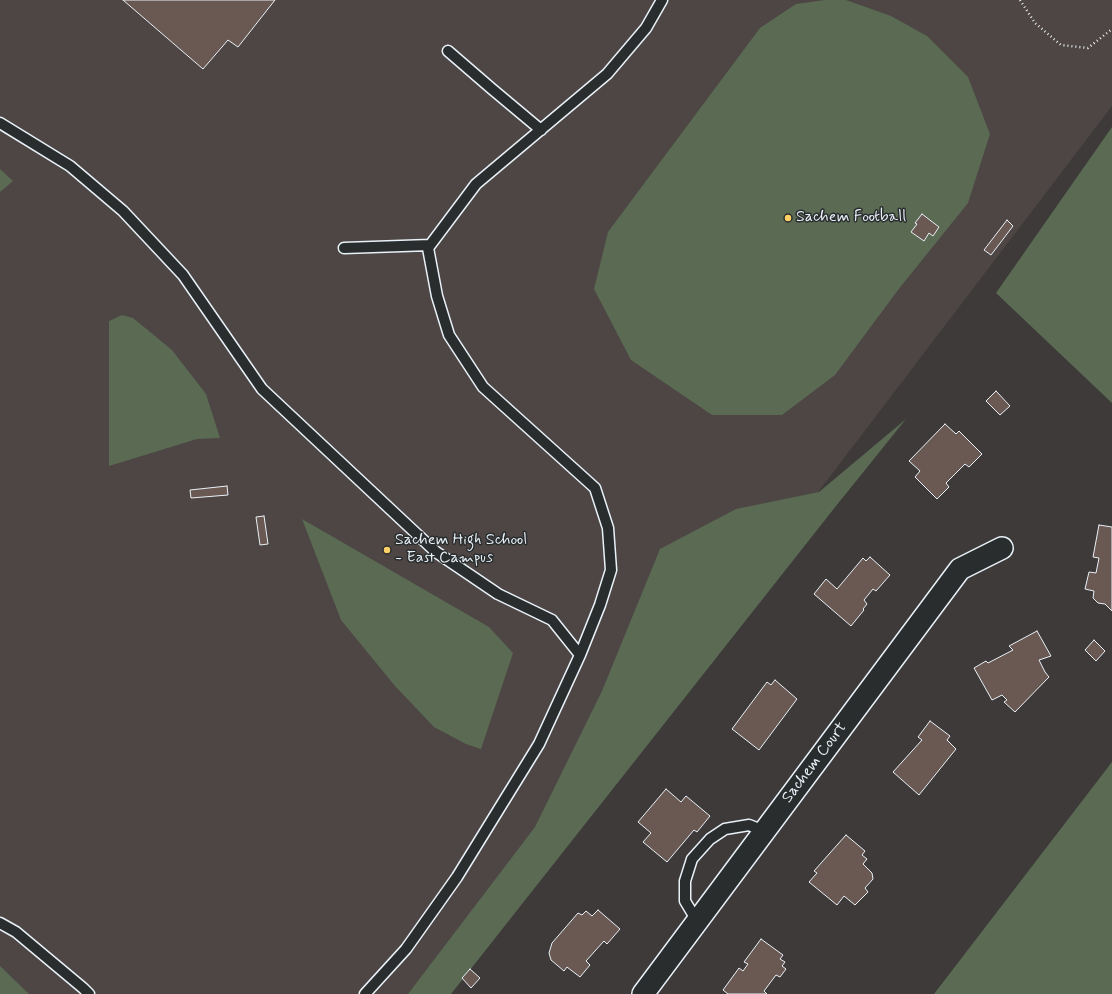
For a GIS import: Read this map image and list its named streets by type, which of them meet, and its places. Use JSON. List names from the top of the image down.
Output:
{
  "streets": {
    "street": ["Sachem Court"]
  },
  "places": ["Sachem Football", "Sachem High School - East Campus"]
}
